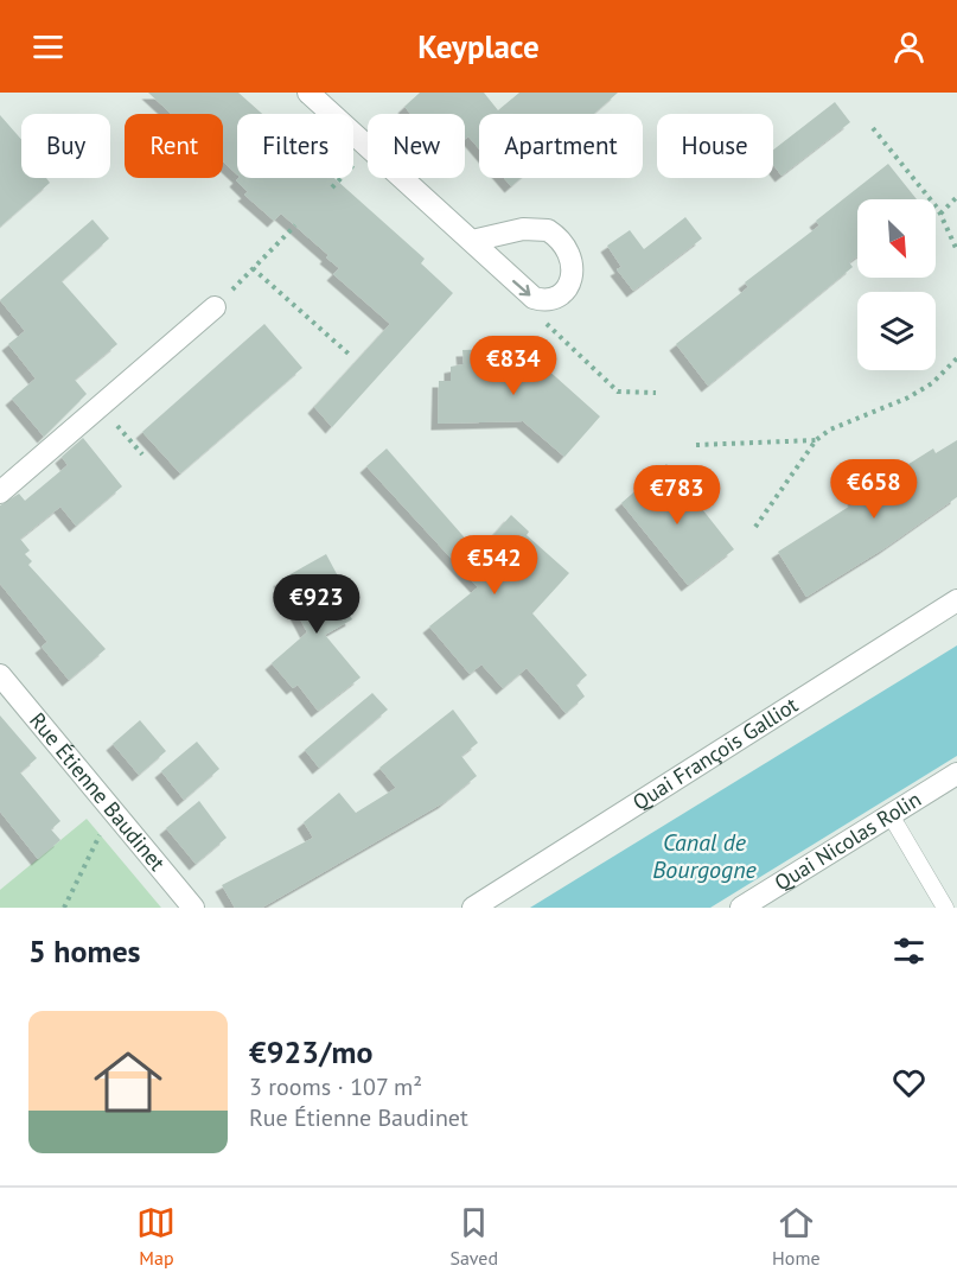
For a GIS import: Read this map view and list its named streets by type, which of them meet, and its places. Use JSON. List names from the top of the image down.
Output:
{
  "streets": {
    "street": ["Quai François Galliot", "Rue Étienne Baudinet", "Quai Nicolas Rolin"]
  },
  "water": ["Canal de Bourgogne"],
  "north": "bottom right",
  "page": {
    "header": "Keyplace",
    "chip": [
      "Buy",
      "Rent",
      "Filters",
      "New",
      "Apartment",
      "House"
    ],
    "price": [
      "€834",
      "€658",
      "€783",
      "€542",
      "€923"
    ],
    "heading": "5 homes",
    "list": [
      {
        "name": "€923/mo",
        "note": "3 rooms · 107 m² · Rue Étienne Baudinet"
      }
    ],
    "tabs": ["Map", "Saved", "Home"]
  }
}
